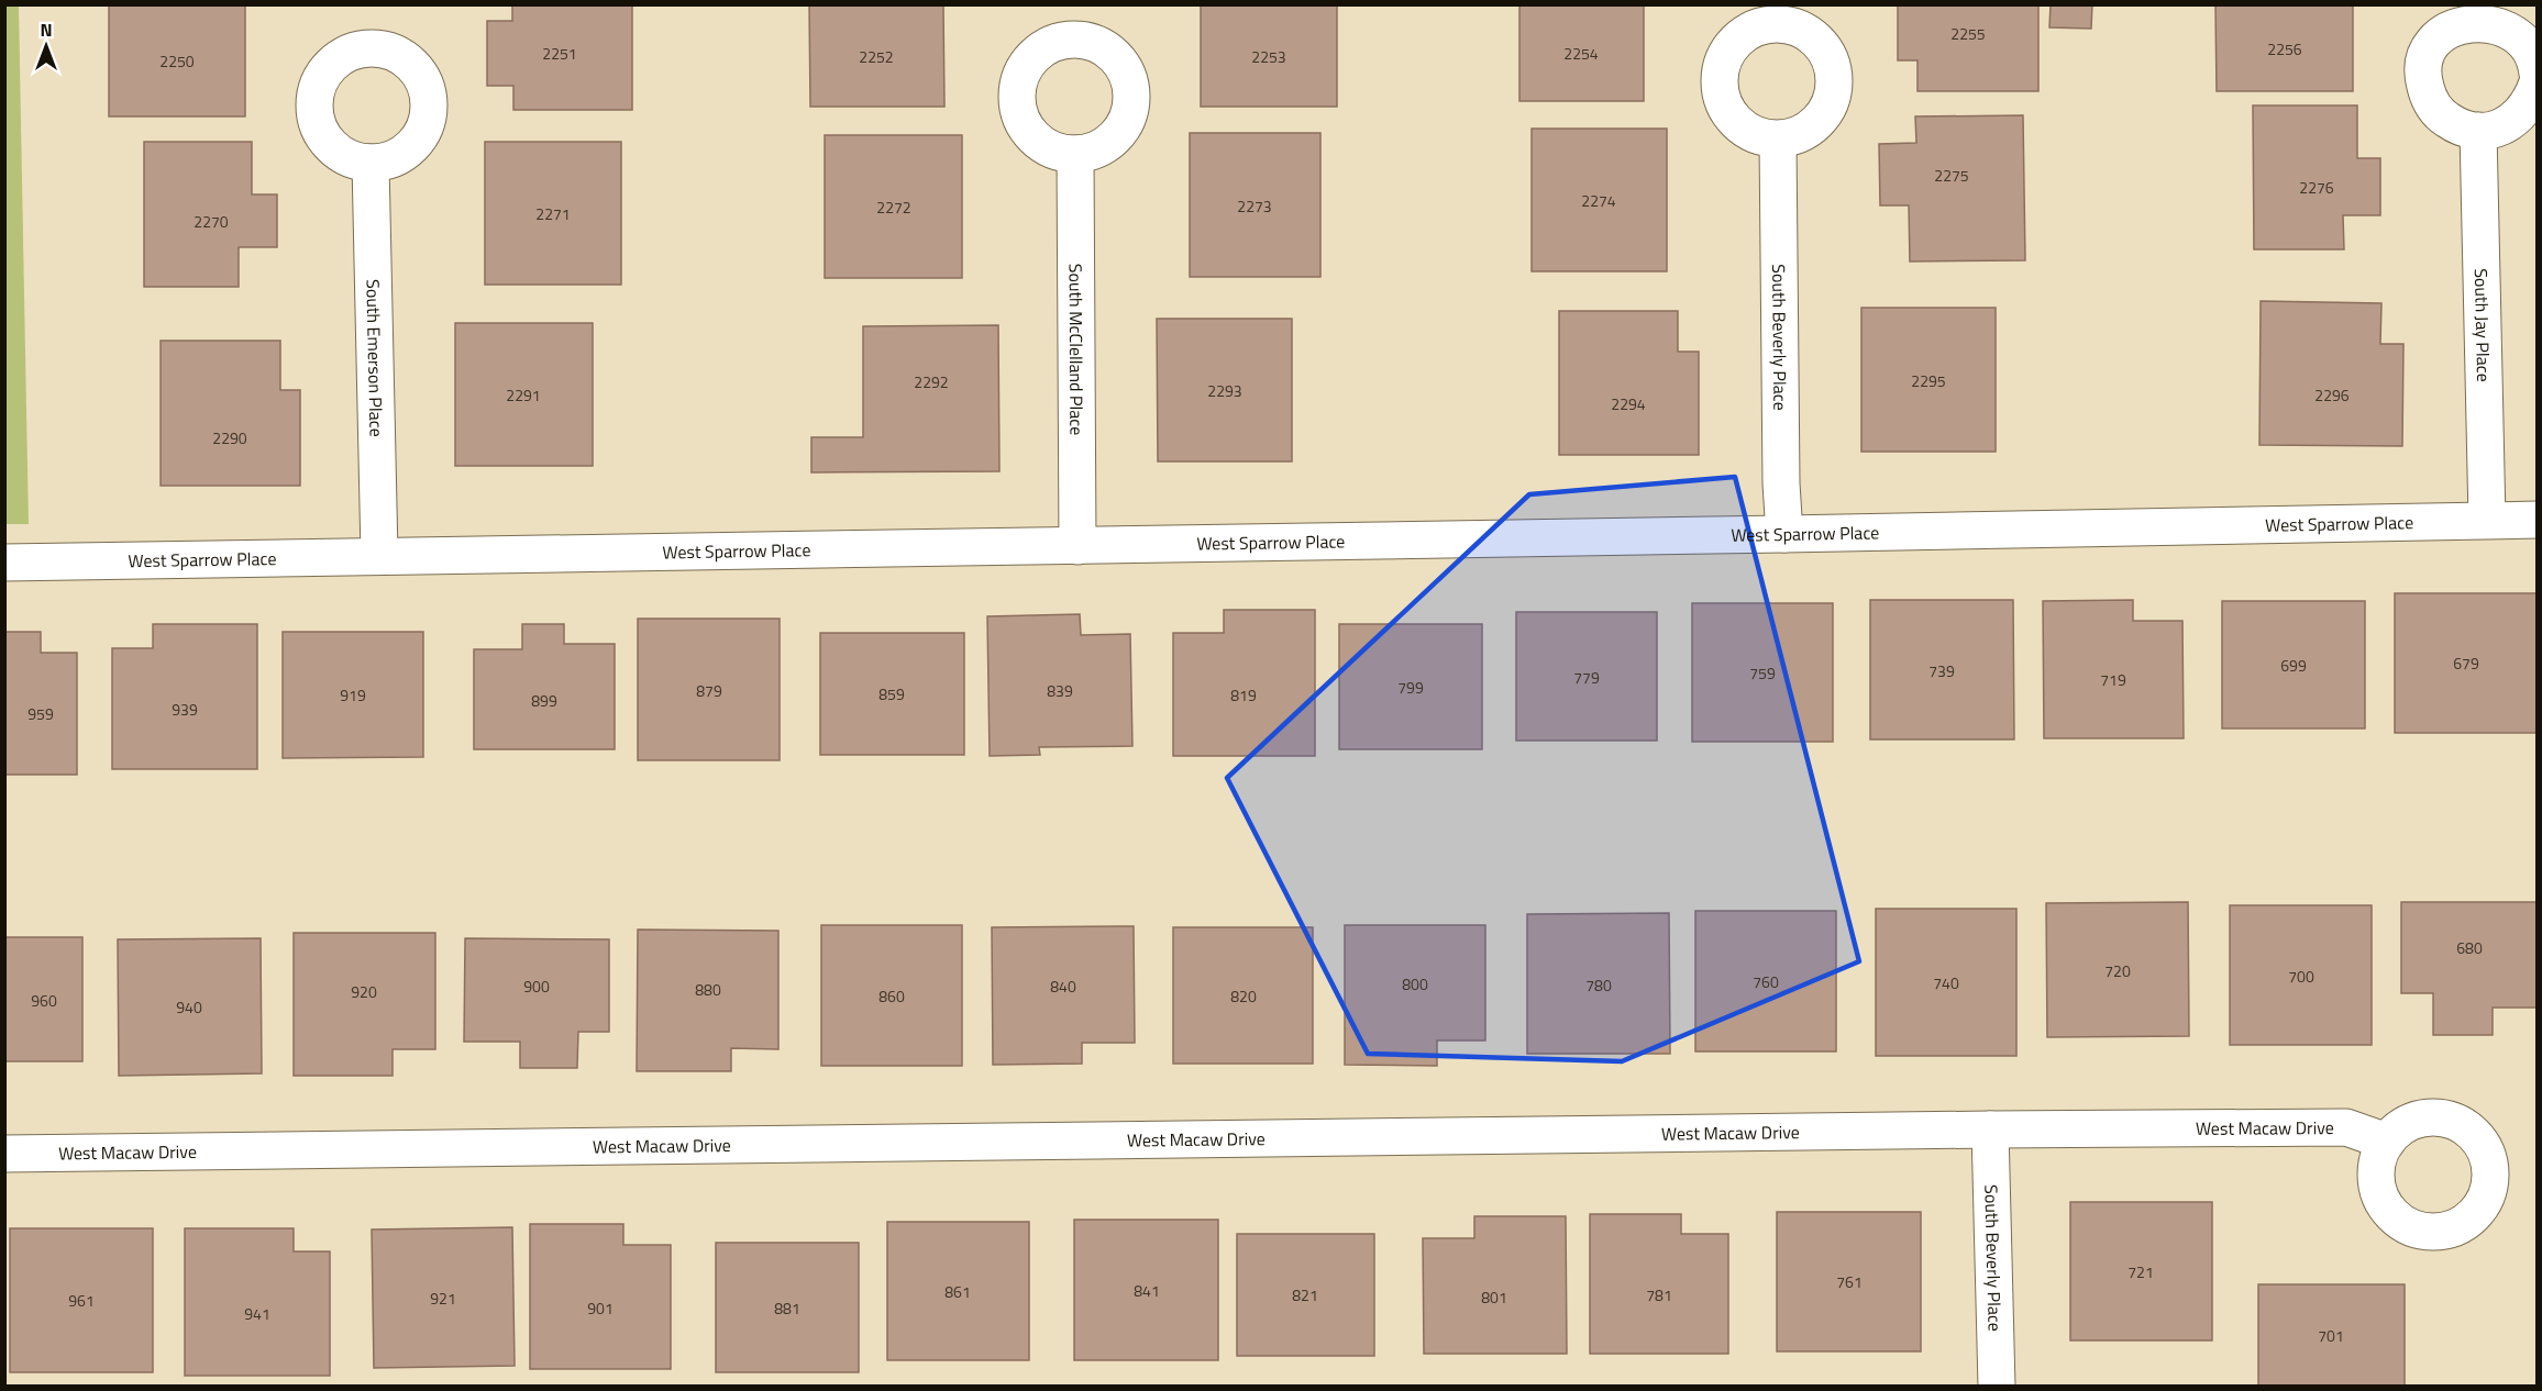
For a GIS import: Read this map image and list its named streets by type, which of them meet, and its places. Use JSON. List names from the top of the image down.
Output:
{
  "streets": {
    "street": [
      "South Jay Place",
      "South Beverly Place",
      "South McClelland Place",
      "South Emerson Place",
      "West Sparrow Place",
      "West Macaw Drive"
    ]
  },
  "crossings": [
    ["South Jay Place", "West Sparrow Place"],
    ["South Beverly Place", "West Sparrow Place"],
    ["South Beverly Place", "West Macaw Drive"],
    ["South McClelland Place", "West Sparrow Place"],
    ["South Emerson Place", "West Sparrow Place"]
  ],
  "house_numbers": [
    "2255",
    "2256",
    "2251",
    "2254",
    "2252",
    "2253",
    "2250",
    "2275",
    "2276",
    "2274",
    "2273",
    "2272",
    "2271",
    "2270",
    "2295",
    "2292",
    "2293",
    "2291",
    "2296",
    "2294",
    "2290",
    "679",
    "699",
    "739",
    "759",
    "779",
    "719",
    "799",
    "879",
    "839",
    "859",
    "919",
    "819",
    "899",
    "939",
    "959",
    "680",
    "720",
    "700",
    "760",
    "740",
    "800",
    "780",
    "900",
    "840",
    "880",
    "920",
    "860",
    "820",
    "960",
    "940",
    "721",
    "761",
    "841",
    "861",
    "821",
    "781",
    "801",
    "921",
    "961",
    "901",
    "881",
    "941",
    "701"
  ],
  "north": "top"
}
